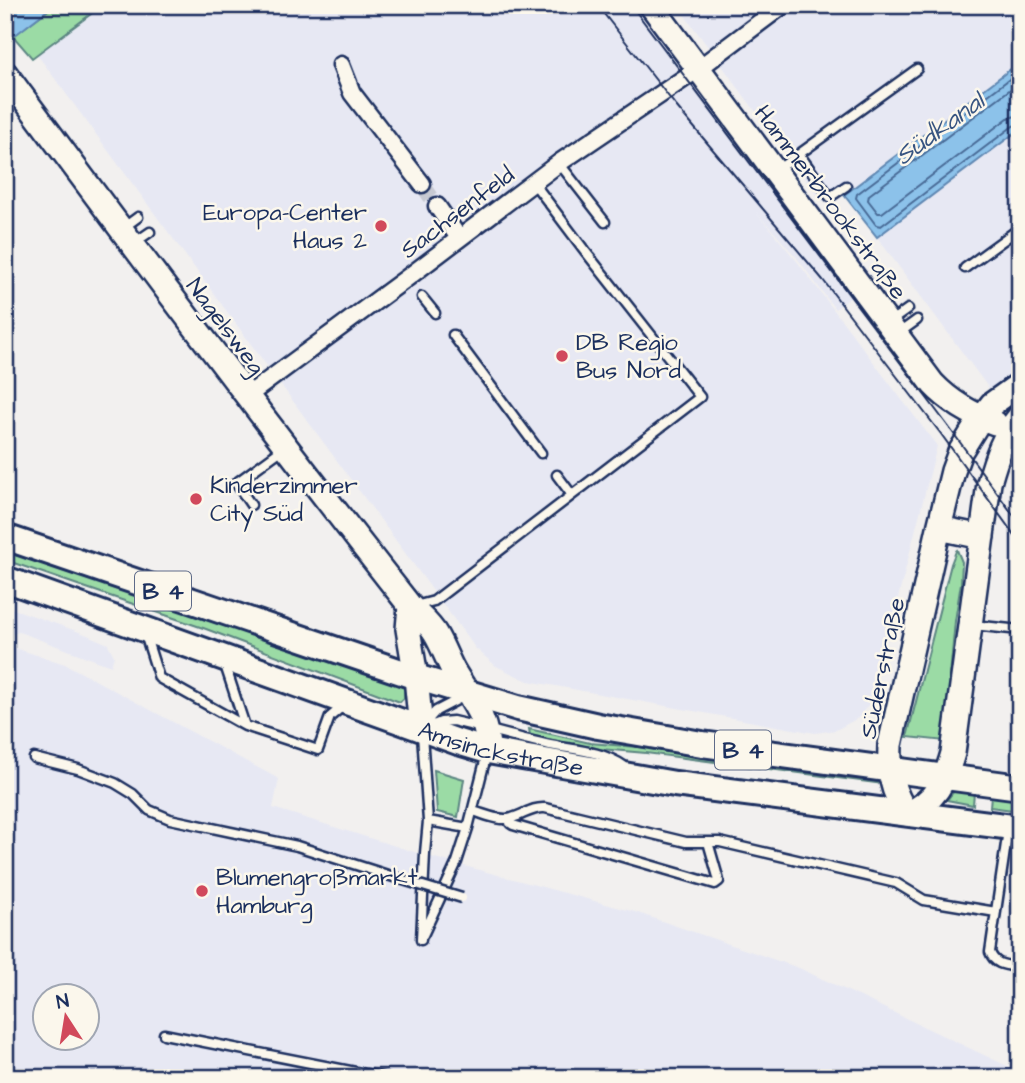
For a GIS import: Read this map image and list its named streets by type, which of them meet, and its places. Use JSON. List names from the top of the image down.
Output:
{
  "streets": {
    "main road": ["B 4", "Amsinckstraße"],
    "street": [
      "Hammerbrookstraße",
      "Sachsenfeld",
      "Nagelsweg",
      "Süderstraße"
    ]
  },
  "crossings": [
    ["Hammerbrookstraße", "Sachsenfeld"],
    ["Hammerbrookstraße", "Süderstraße"],
    ["Sachsenfeld", "Nagelsweg"],
    ["Nagelsweg", "Amsinckstraße"],
    ["Süderstraße", "Amsinckstraße"]
  ],
  "water": ["Südkanal"],
  "places": [
    "Europa-Center Haus 2",
    "DB Regio Bus Nord",
    "Kinderzimmer City Süd",
    "Blumengroßmarkt Hamburg"
  ],
  "north": "top"
}
